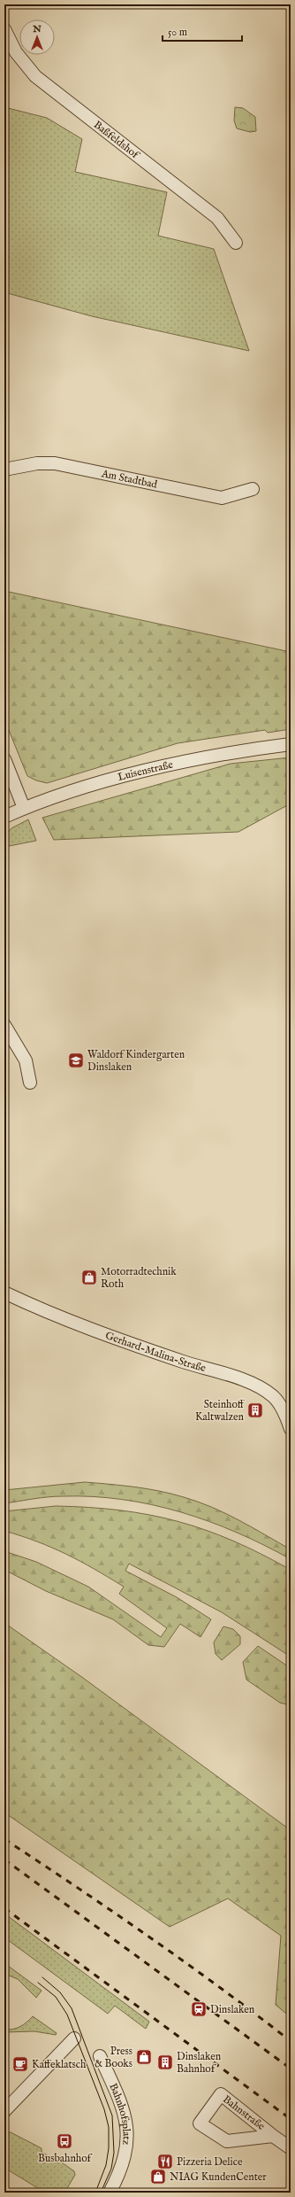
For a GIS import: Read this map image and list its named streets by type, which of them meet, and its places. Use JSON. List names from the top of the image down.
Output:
{
  "streets": {
    "street": [
      "Baßfeldshof",
      "Am Stadtbad",
      "Luisenstraße",
      "Gerhard-Malina-Straße",
      "Bahnstraße",
      "Bahnhofsplatz"
    ]
  },
  "places": {
    "school or university": ["Waldorf Kindergarten Dinslaken"],
    "shop": ["Motorradtechnik Roth", "Press & Books", "NIAG KundenCenter"],
    "building": ["Steinhoff Kaltwalzen", "Dinslaken Bahnhof"],
    "station": ["Dinslaken"],
    "cafe": ["Kaffeklatsch"],
    "bus stop": ["Busbahnhof"],
    "restaurant": ["Pizzeria Delice"]
  },
  "scale_bar": "50 m",
  "north": "top"
}
